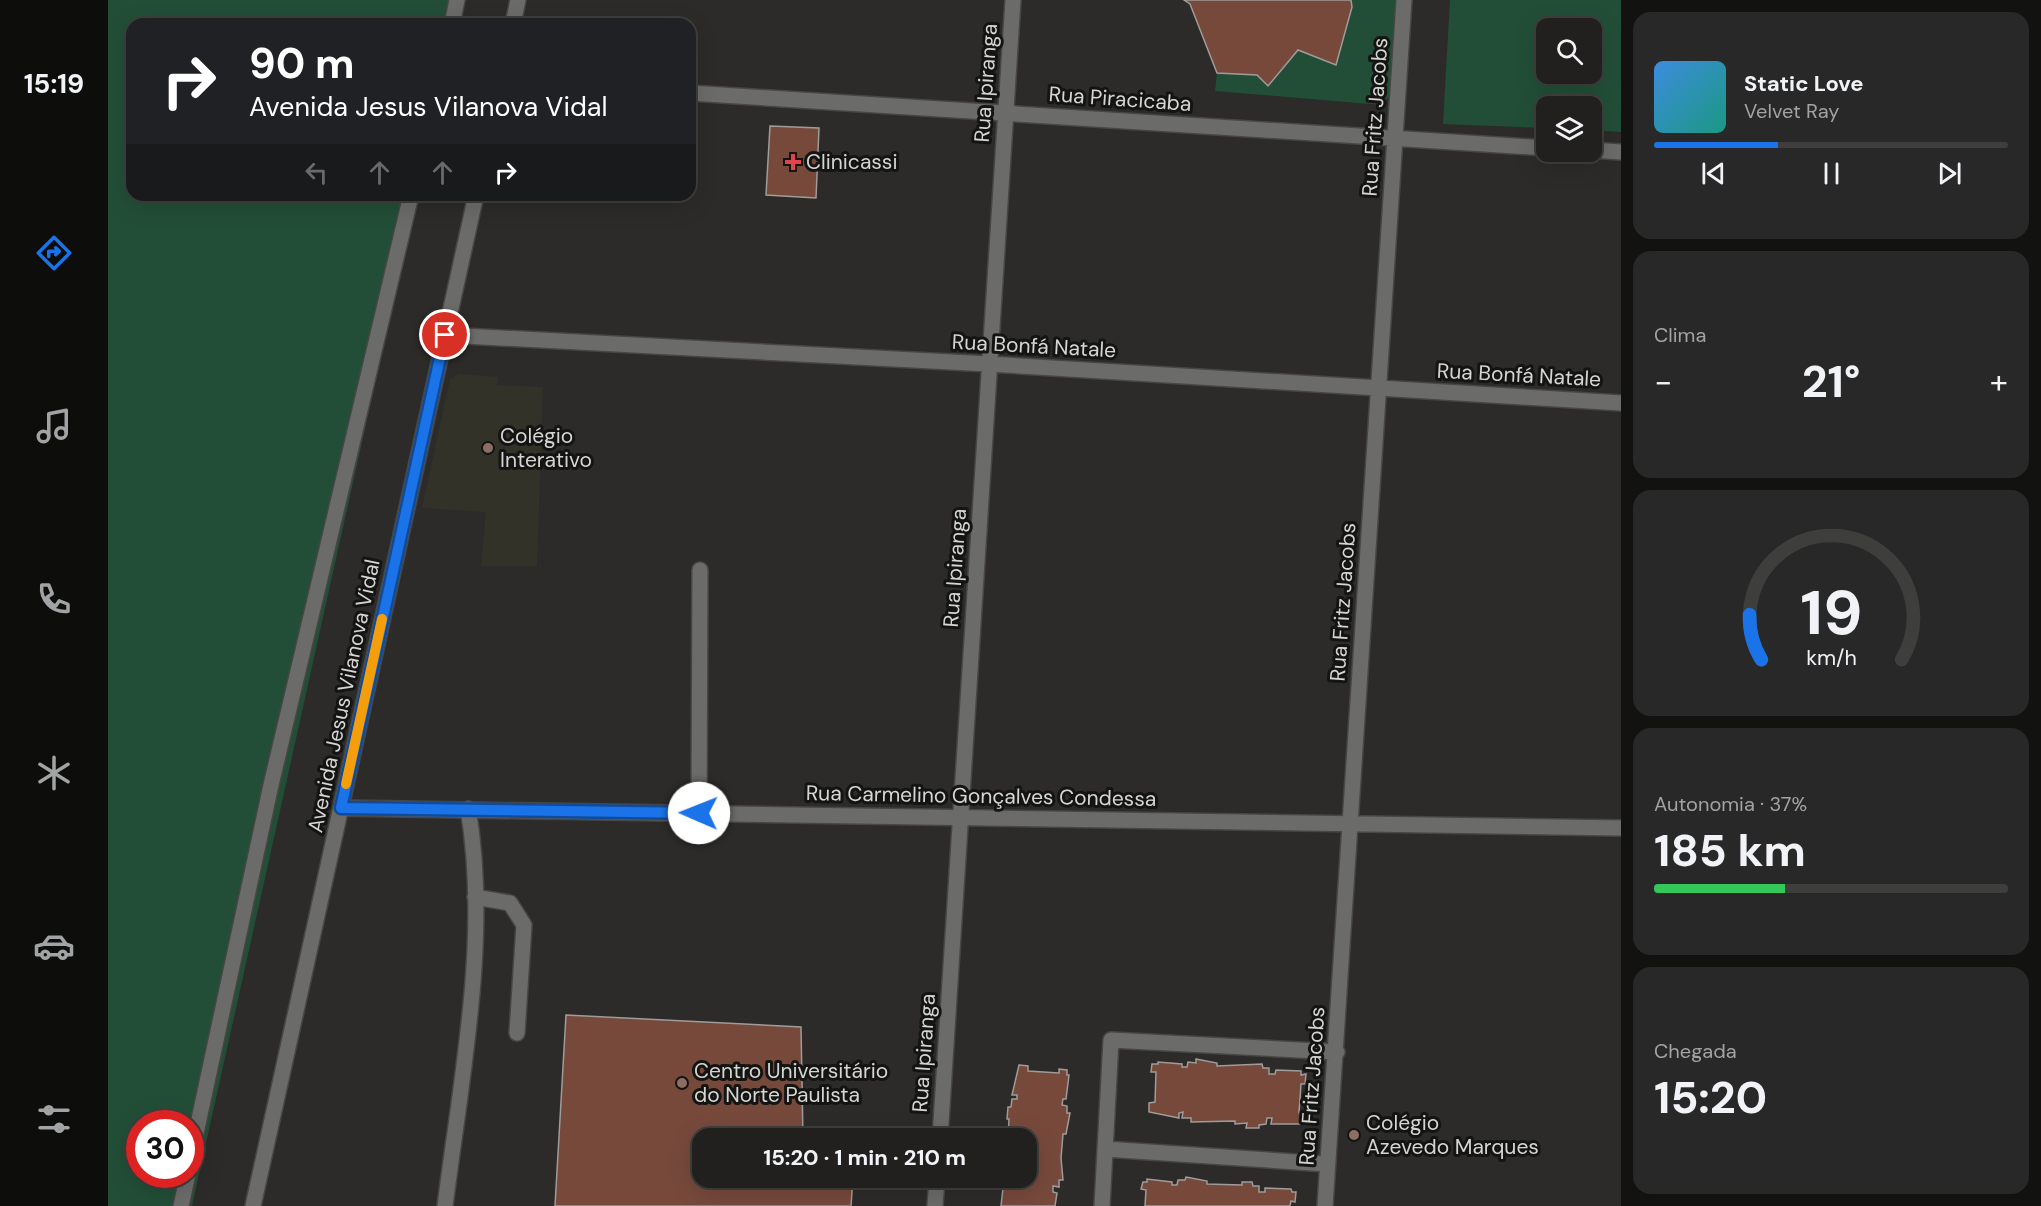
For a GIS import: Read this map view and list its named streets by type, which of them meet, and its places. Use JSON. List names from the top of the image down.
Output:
{
  "streets": {
    "street": [
      "Rua Ipiranga",
      "Rua Piracicaba",
      "Rua Fritz Jacobs",
      "Rua Bonfá Natale",
      "Avenida Jesus Vilanova Vidal",
      "Rua Carmelino Gonçalves Condessa"
    ]
  },
  "crossings": [
    ["Rua Ipiranga", "Rua Piracicaba"],
    ["Rua Ipiranga", "Rua Bonfá Natale"],
    ["Rua Ipiranga", "Rua Carmelino Gonçalves Condessa"],
    ["Rua Piracicaba", "Rua Fritz Jacobs"],
    ["Rua Fritz Jacobs", "Rua Bonfá Natale"],
    ["Rua Fritz Jacobs", "Rua Carmelino Gonçalves Condessa"],
    ["Rua Bonfá Natale", "Avenida Jesus Vilanova Vidal"],
    ["Avenida Jesus Vilanova Vidal", "Rua Carmelino Gonçalves Condessa"]
  ],
  "places": {
    "health": ["Clinicassi"],
    "other": ["Colégio Interativo", "Centro Universitário do Norte Paulista", "Colégio Azevedo Marques"]
  },
  "page": {
    "tabs": "15:19",
    "turn": ["90 m", "Avenida Jesus Vilanova Vidal"],
    "song": ["Static Love", "Velvet Ray"],
    "tile": [
      "Clima",
      ["Autonomia · 37%", "185 km"],
      ["Chegada", "15:20"]
    ],
    "heat": ["−", "21°", "+"],
    "limit": "30",
    "trip": "15:20 · 1 min · 210 m",
    "gauge": ["19", "km/h"]
  }
}
